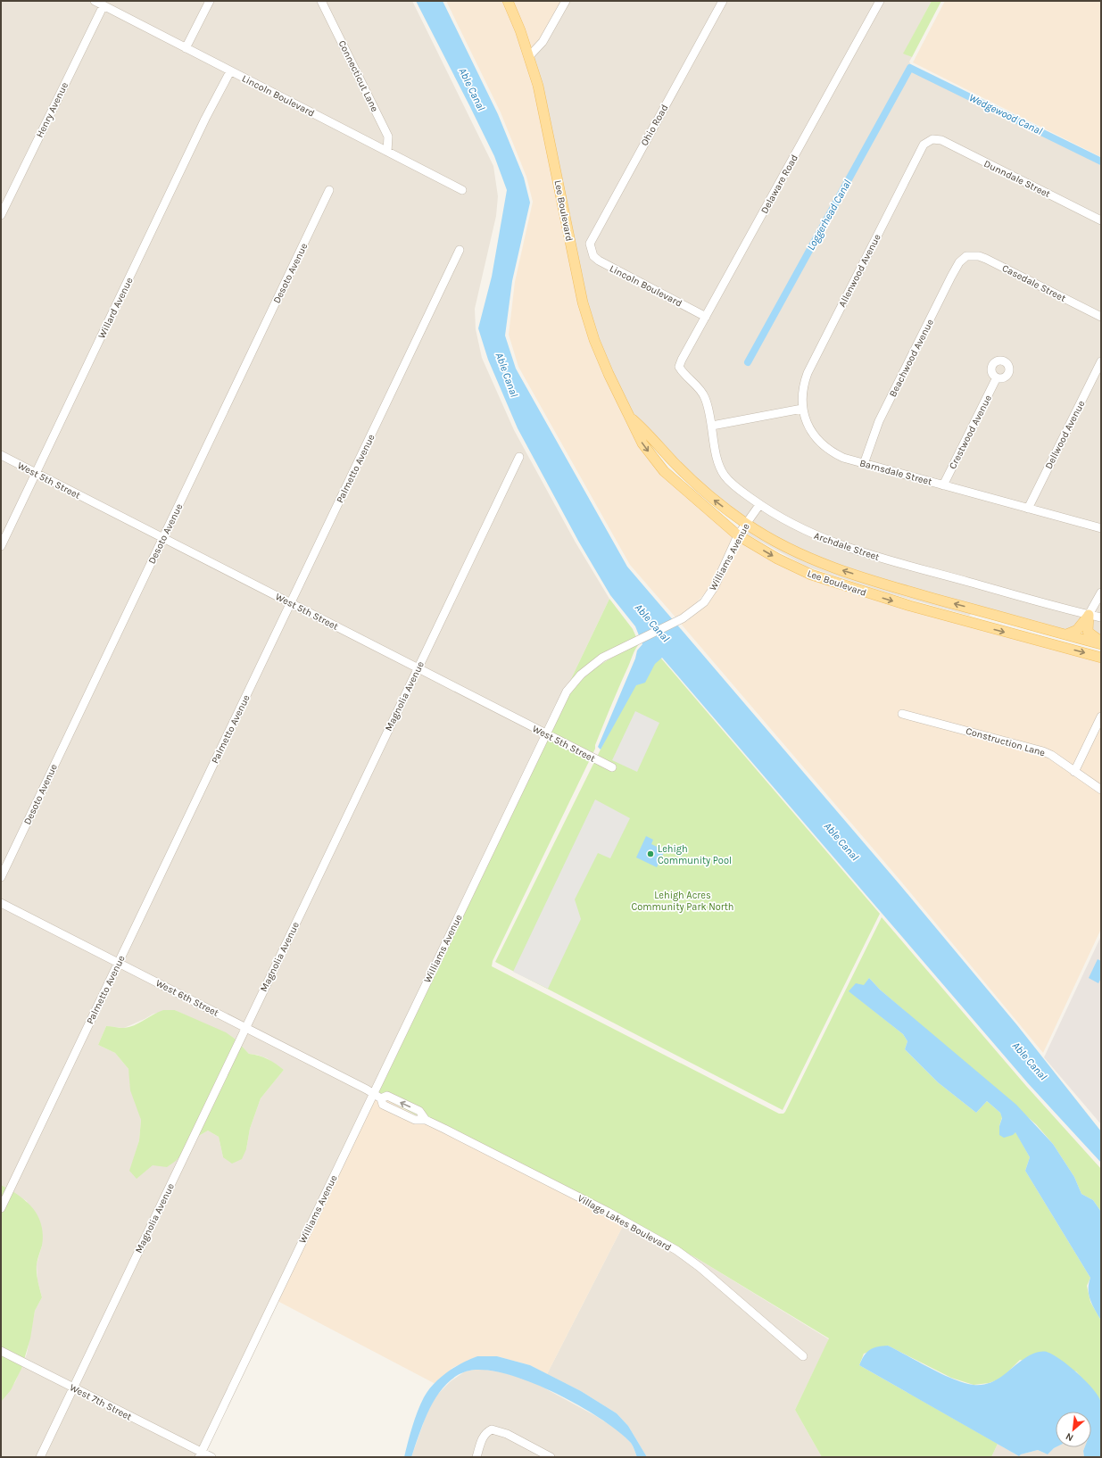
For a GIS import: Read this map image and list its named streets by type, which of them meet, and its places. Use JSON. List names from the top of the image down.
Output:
{
  "streets": {
    "main road": ["Lee Boulevard"],
    "street": [
      "Connecticut Lane",
      "Lincoln Boulevard",
      "Henry Avenue",
      "Ohio Road",
      "Dunndale Street",
      "Delaware Road",
      "Allenwood Avenue",
      "Desoto Avenue",
      "Casedale Street",
      "Willard Avenue",
      "Beachwood Avenue",
      "Crestwood Avenue",
      "Dellwood Avenue",
      "Palmetto Avenue",
      "Barnsdale Street",
      "West 5th Street",
      "Archdale Street",
      "Williams Avenue",
      "Magnolia Avenue",
      "Construction Lane",
      "West 6th Street",
      "Village Lakes Boulevard",
      "West 7th Street"
    ]
  },
  "crossings": [
    ["Connecticut Lane", "Lincoln Boulevard"],
    ["Lincoln Boulevard", "Henry Avenue"],
    ["Lincoln Boulevard", "Ohio Road"],
    ["Lincoln Boulevard", "Delaware Road"],
    ["Lincoln Boulevard", "Willard Avenue"],
    ["Dunndale Street", "Allenwood Avenue"],
    ["Delaware Road", "Archdale Street"],
    ["Lee Boulevard", "Williams Avenue"],
    ["Allenwood Avenue", "Barnsdale Street"],
    ["Desoto Avenue", "West 5th Street"],
    ["Casedale Street", "Beachwood Avenue"],
    ["Willard Avenue", "West 5th Street"],
    ["Beachwood Avenue", "Barnsdale Street"],
    ["Crestwood Avenue", "Barnsdale Street"],
    ["Dellwood Avenue", "Barnsdale Street"],
    ["Palmetto Avenue", "West 5th Street"],
    ["Palmetto Avenue", "West 6th Street"],
    ["West 5th Street", "Williams Avenue"],
    ["West 5th Street", "Magnolia Avenue"],
    ["Archdale Street", "Williams Avenue"],
    ["Williams Avenue", "West 6th Street"],
    ["Williams Avenue", "Village Lakes Boulevard"],
    ["Williams Avenue", "West 7th Street"],
    ["Magnolia Avenue", "West 6th Street"],
    ["Magnolia Avenue", "West 7th Street"],
    ["West 6th Street", "Village Lakes Boulevard"]
  ],
  "water": ["Able Canal", "Wedgewood Canal", "Loggerhead Canal"],
  "parks": ["Lehigh Acres Community Park North"],
  "places": ["Lehigh Community Pool"],
  "north": "bottom left"
}
